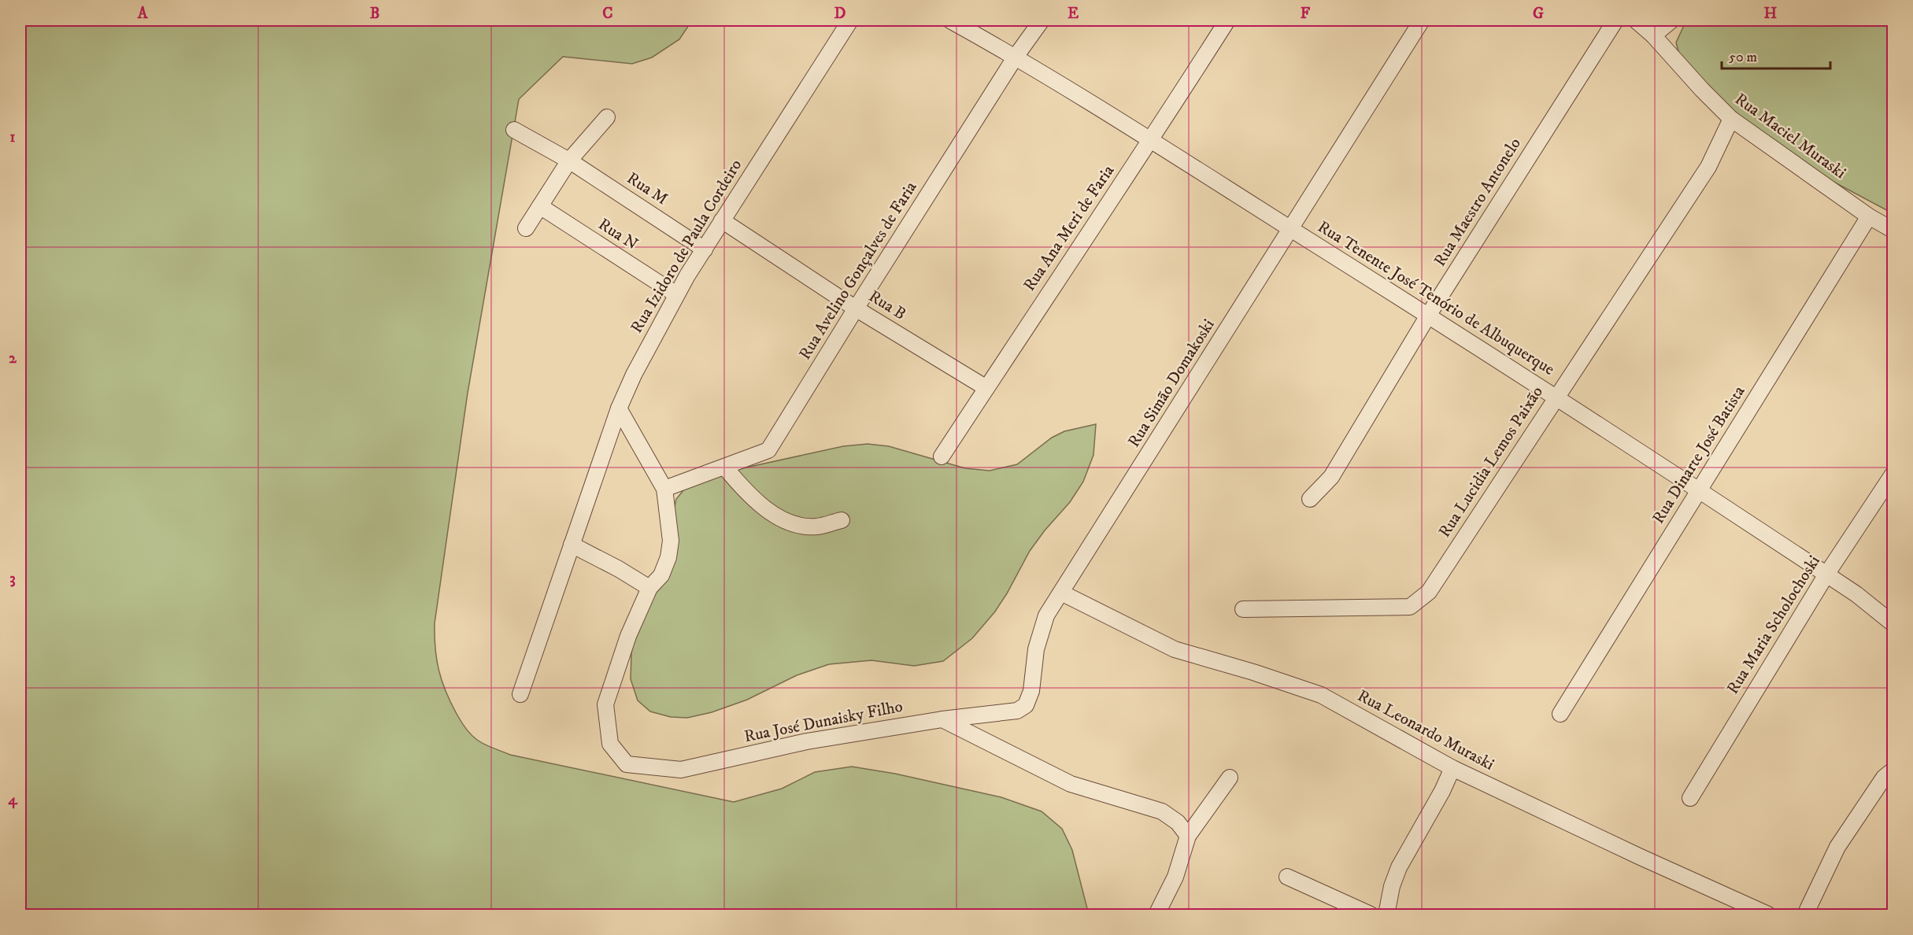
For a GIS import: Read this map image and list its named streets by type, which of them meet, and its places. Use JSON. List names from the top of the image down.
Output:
{
  "streets": {
    "street": [
      "Rua Maciel Muraski",
      "Rua M",
      "Rua Maestro Antonelo",
      "Rua Ana Meri de Faria",
      "Rua N",
      "Rua Izidoro de Paula Cordeiro",
      "Rua Avelino Gonçalves de Faria",
      "Rua Tenente José Tenório de Albuquerque",
      "Rua B",
      "Rua Simão Domakoski",
      "Rua Dinarte José Batista",
      "Rua Lucidia Lemos Paixão",
      "Rua Maria Scholochoski",
      "Rua José Dunaisky Filho",
      "Rua Leonardo Muraski"
    ]
  },
  "crossings": [
    ["Rua Maciel Muraski", "Rua Dinarte José Batista"],
    ["Rua Maciel Muraski", "Rua Lucidia Lemos Paixão"],
    ["Rua M", "Rua Izidoro de Paula Cordeiro"],
    ["Rua Maestro Antonelo", "Rua Tenente José Tenório de Albuquerque"],
    ["Rua Ana Meri de Faria", "Rua Tenente José Tenório de Albuquerque"],
    ["Rua Ana Meri de Faria", "Rua B"],
    ["Rua N", "Rua Izidoro de Paula Cordeiro"],
    ["Rua Izidoro de Paula Cordeiro", "Rua B"],
    ["Rua Avelino Gonçalves de Faria", "Rua Tenente José Tenório de Albuquerque"],
    ["Rua Avelino Gonçalves de Faria", "Rua B"],
    ["Rua Avelino Gonçalves de Faria", "Rua José Dunaisky Filho"],
    ["Rua Tenente José Tenório de Albuquerque", "Rua Simão Domakoski"],
    ["Rua Tenente José Tenório de Albuquerque", "Rua Dinarte José Batista"],
    ["Rua Tenente José Tenório de Albuquerque", "Rua Lucidia Lemos Paixão"],
    ["Rua Tenente José Tenório de Albuquerque", "Rua Maria Scholochoski"],
    ["Rua Simão Domakoski", "Rua José Dunaisky Filho"],
    ["Rua Simão Domakoski", "Rua Leonardo Muraski"]
  ],
  "scale_bar": "50 m",
  "grid": {
    "columns": [
      "A",
      "B",
      "C",
      "D",
      "E",
      "F",
      "G",
      "H"
    ],
    "rows": [
      "1",
      "2",
      "3",
      "4"
    ]
  }
}
